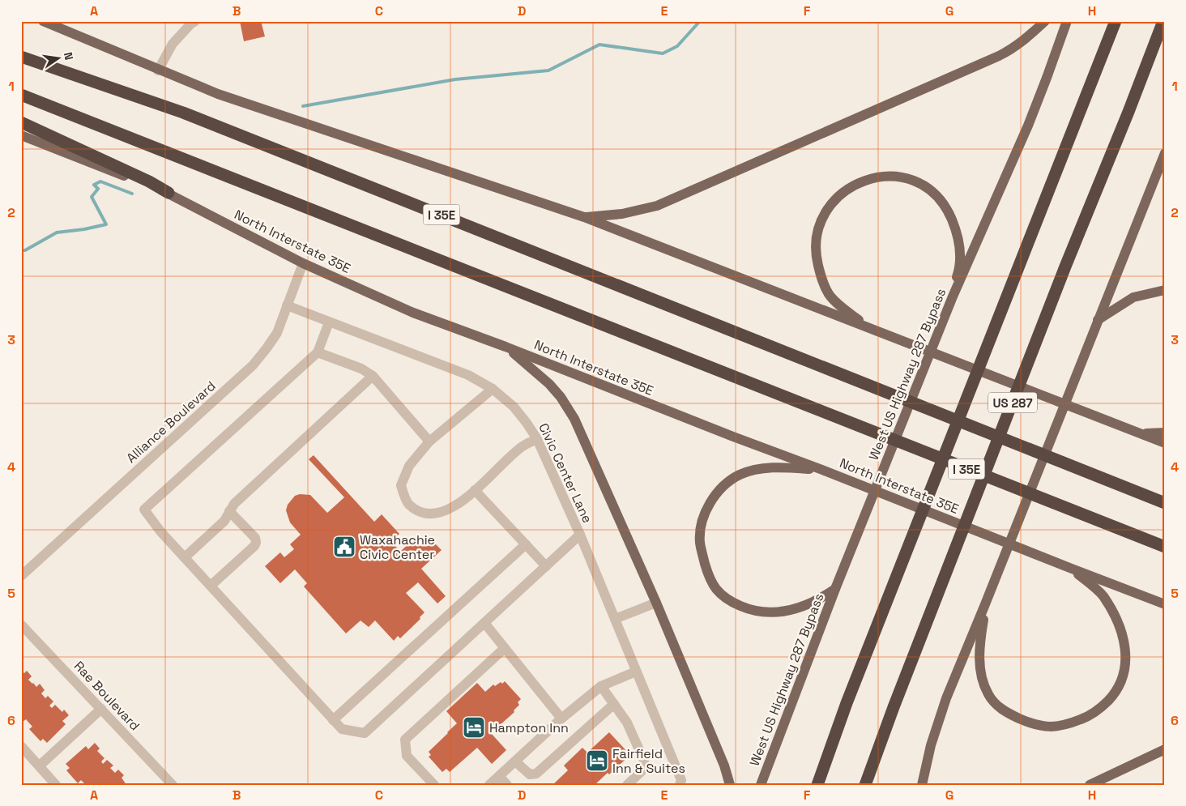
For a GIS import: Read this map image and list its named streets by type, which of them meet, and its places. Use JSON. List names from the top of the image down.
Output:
{
  "streets": {
    "highway": ["I 35E", "US 287"],
    "main road": ["North Interstate 35E", "West US Highway 287 Bypass"],
    "street": ["Alliance Boulevard", "Civic Center Lane", "Rae Boulevard"]
  },
  "crossings": [
    ["North Interstate 35E", "Alliance Boulevard"],
    ["Alliance Boulevard", "Civic Center Lane"]
  ],
  "places": {
    "public building": ["Waxahachie Civic Center"],
    "hotel": ["Hampton Inn", "Fairfield Inn & Suites"]
  },
  "north": "right",
  "grid": {
    "columns": [
      "A",
      "B",
      "C",
      "D",
      "E",
      "F",
      "G",
      "H"
    ],
    "rows": [
      "1",
      "2",
      "3",
      "4",
      "5",
      "6"
    ]
  }
}
